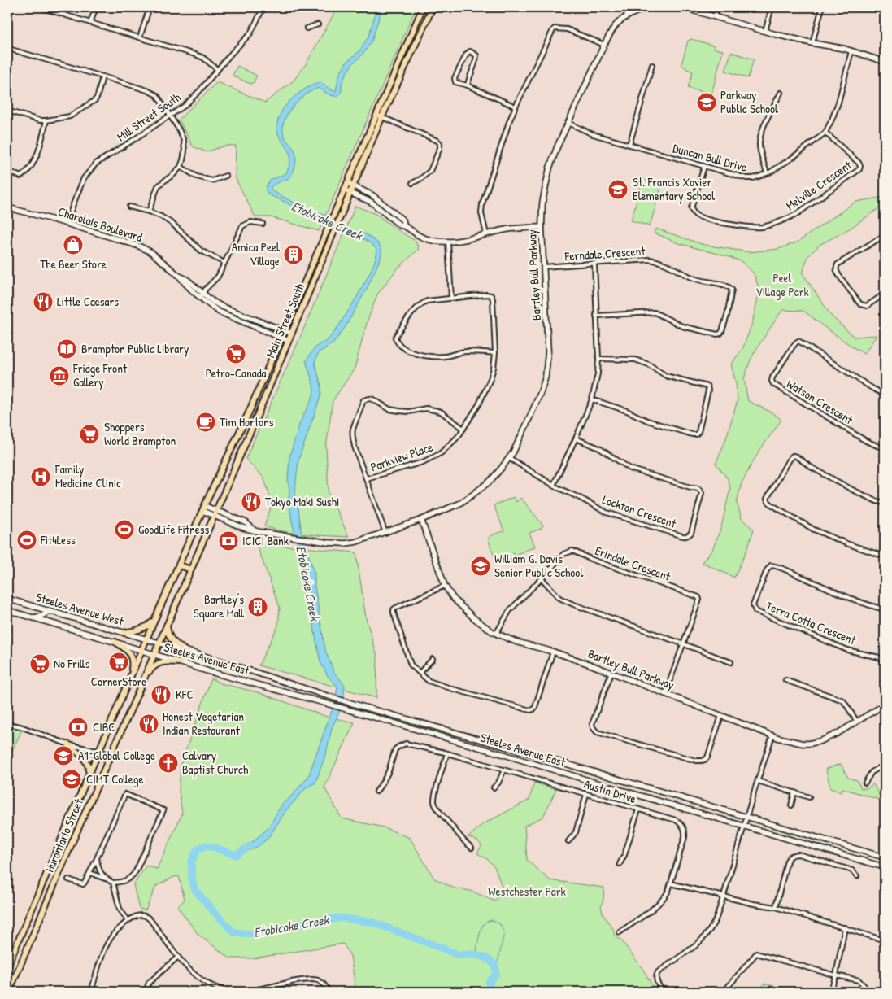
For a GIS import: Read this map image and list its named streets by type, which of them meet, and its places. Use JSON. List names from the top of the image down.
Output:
{
  "streets": {
    "main road": ["Main Street South", "Hurontario Street"],
    "street": [
      "Mill Street South",
      "Duncan Bull Drive",
      "Melville Crescent",
      "Charolais Boulevard",
      "Ferndale Crescent",
      "Bartley Bull Parkway",
      "Watson Crescent",
      "Parkview Place",
      "Lockton Crescent",
      "Erindale Crescent",
      "Steeles Avenue West",
      "Terra Cotta Crescent",
      "Steeles Avenue East",
      "Austin Drive"
    ]
  },
  "crossings": [
    ["Mill Street South", "Charolais Boulevard"],
    ["Duncan Bull Drive", "Melville Crescent"],
    ["Duncan Bull Drive", "Bartley Bull Parkway"],
    ["Charolais Boulevard", "Main Street South"],
    ["Ferndale Crescent", "Bartley Bull Parkway"],
    ["Bartley Bull Parkway", "Main Street South"],
    ["Bartley Bull Parkway", "Lockton Crescent"],
    ["Bartley Bull Parkway", "Erindale Crescent"],
    ["Main Street South", "Steeles Avenue West"],
    ["Main Street South", "Steeles Avenue East"],
    ["Main Street South", "Hurontario Street"],
    ["Steeles Avenue West", "Steeles Avenue East"],
    ["Steeles Avenue West", "Hurontario Street"],
    ["Steeles Avenue East", "Hurontario Street"]
  ],
  "water": ["Etobicoke Creek"],
  "parks": ["Peel Village Park", "Westchester Park"],
  "places": {
    "school or university": [
      "Parkway Public School",
      "St. Francis Xavier Elementary School",
      "William G. Davis Senior Public School",
      "A1-Global College",
      "CIMT College"
    ],
    "shop": ["The Beer Store"],
    "building": ["Amica Peel Village", "Bartley's Square Mall"],
    "restaurant": [
      "Little Caesars",
      "Tokyo Maki Sushi",
      "KFC",
      "Honest Vegetarian Indian Restaurant"
    ],
    "library": ["Brampton Public Library"],
    "supermarket": [
      "Petro-Canada",
      "Shoppers World Brampton",
      "CornerStore",
      "No Frills"
    ],
    "museum": ["Fridge Front Gallery"],
    "cafe": ["Tim Hortons"],
    "hospital": ["Family Medicine Clinic"],
    "sports": ["GoodLife Fitness", "Fit4Less"],
    "bank": ["ICICI Bank", "CIBC"],
    "church": ["Calvary Baptist Church"]
  }
}
